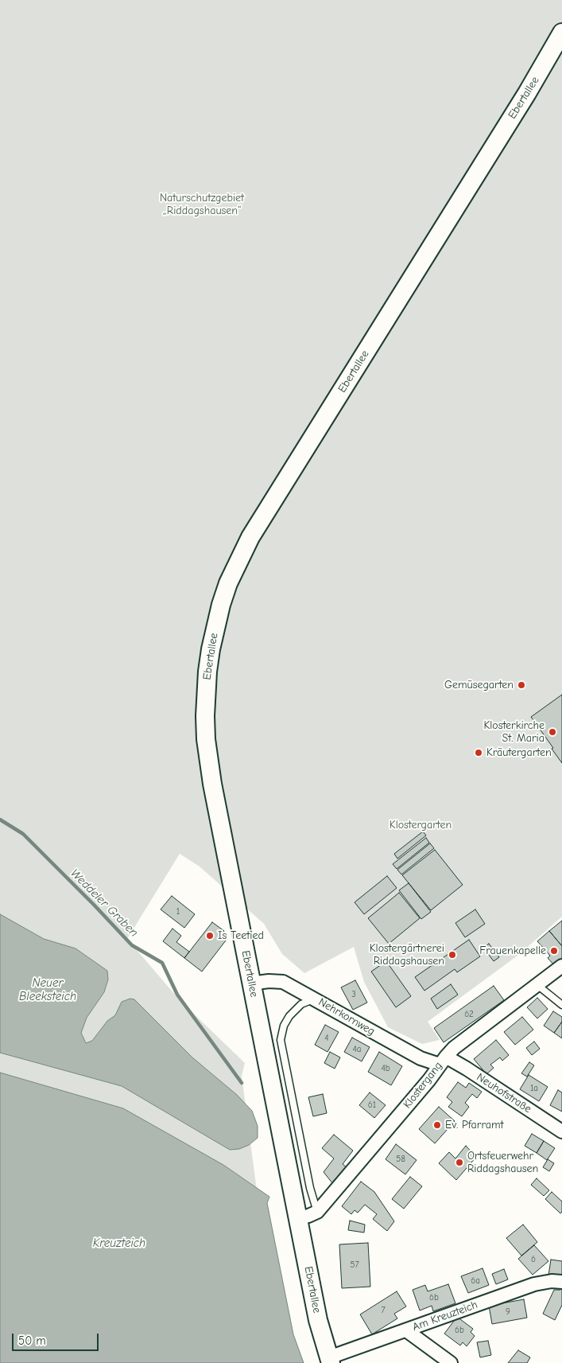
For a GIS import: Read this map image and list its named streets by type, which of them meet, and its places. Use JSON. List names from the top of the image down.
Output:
{
  "streets": {
    "main road": ["Ebertallee"],
    "street": [
      "Nehrkornweg",
      "Klostergang",
      "Neuhofstraße",
      "Am Kreuzteich"
    ]
  },
  "crossings": [
    ["Ebertallee", "Nehrkornweg"],
    ["Ebertallee", "Am Kreuzteich"],
    ["Nehrkornweg", "Klostergang"],
    ["Nehrkornweg", "Neuhofstraße"],
    ["Klostergang", "Neuhofstraße"]
  ],
  "water": ["Weddeler Graben", "Neuer Bleeksteich", "Kreuzteich"],
  "parks": ["Naturschutzgebiet „Riddagshausen“", "Klostergarten"],
  "places": [
    "Gemüsegarten",
    "Klosterkirche St. Maria",
    "Kräutergarten",
    "Is Teetied",
    "Frauenkapelle",
    "Klostergärtnerei Riddagshausen",
    "Ev. Pfarramt",
    "Ortsfeuerwehr Riddagshausen"
  ],
  "house_numbers": [
    "1",
    "3",
    "62",
    "4",
    "4a",
    "4b",
    "1a",
    "61",
    "58",
    "6",
    "57",
    "6a",
    "6b",
    "7",
    "9",
    "6b"
  ],
  "scale_bar": "50 m"
}
